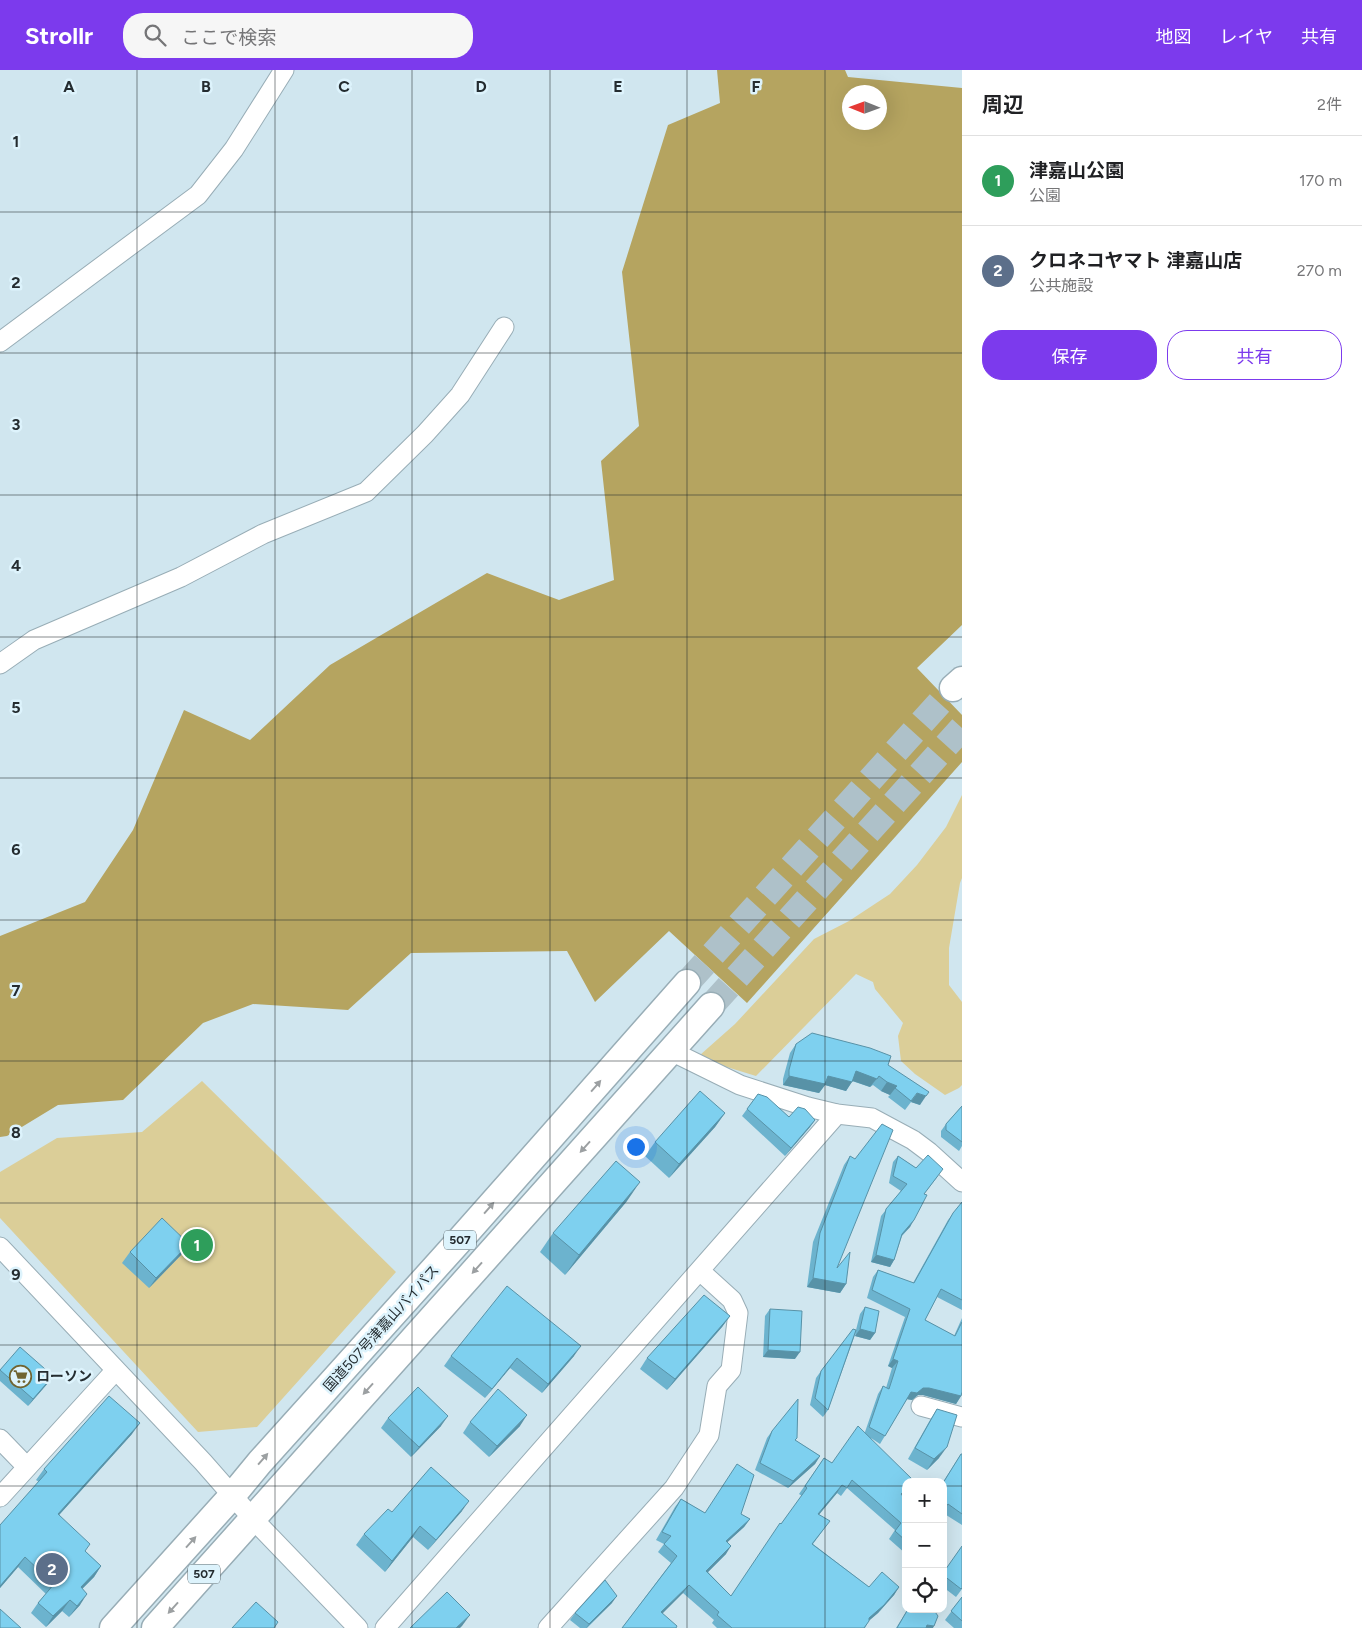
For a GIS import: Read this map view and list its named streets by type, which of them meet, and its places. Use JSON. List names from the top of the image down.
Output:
{
  "streets": {
    "highway": ["507", "国道507号津嘉山バイパス"]
  },
  "places": {
    "supermarket": ["ローソン"]
  },
  "north": "left",
  "page": {
    "header": "Strollr",
    "search": "ここで検索",
    "nav": ["地図", "レイヤ", "共有"],
    "heading": ["周辺", "2件"],
    "list": [
      {
        "mark": "1",
        "name": "津嘉山公園",
        "note": "公園",
        "value": "170 m"
      },
      {
        "mark": "2",
        "name": "クロネコヤマト 津嘉山店",
        "note": "公共施設",
        "value": "270 m"
      }
    ],
    "buttons": ["保存", "共有"],
    "pins": ["1", "2"],
    "map_buttons": ["+", "−"]
  },
  "grid": {
    "columns": [
      "A",
      "B",
      "C",
      "D",
      "E",
      "F"
    ],
    "rows": [
      "1",
      "2",
      "3",
      "4",
      "5",
      "6",
      "7",
      "8",
      "9"
    ]
  }
}
